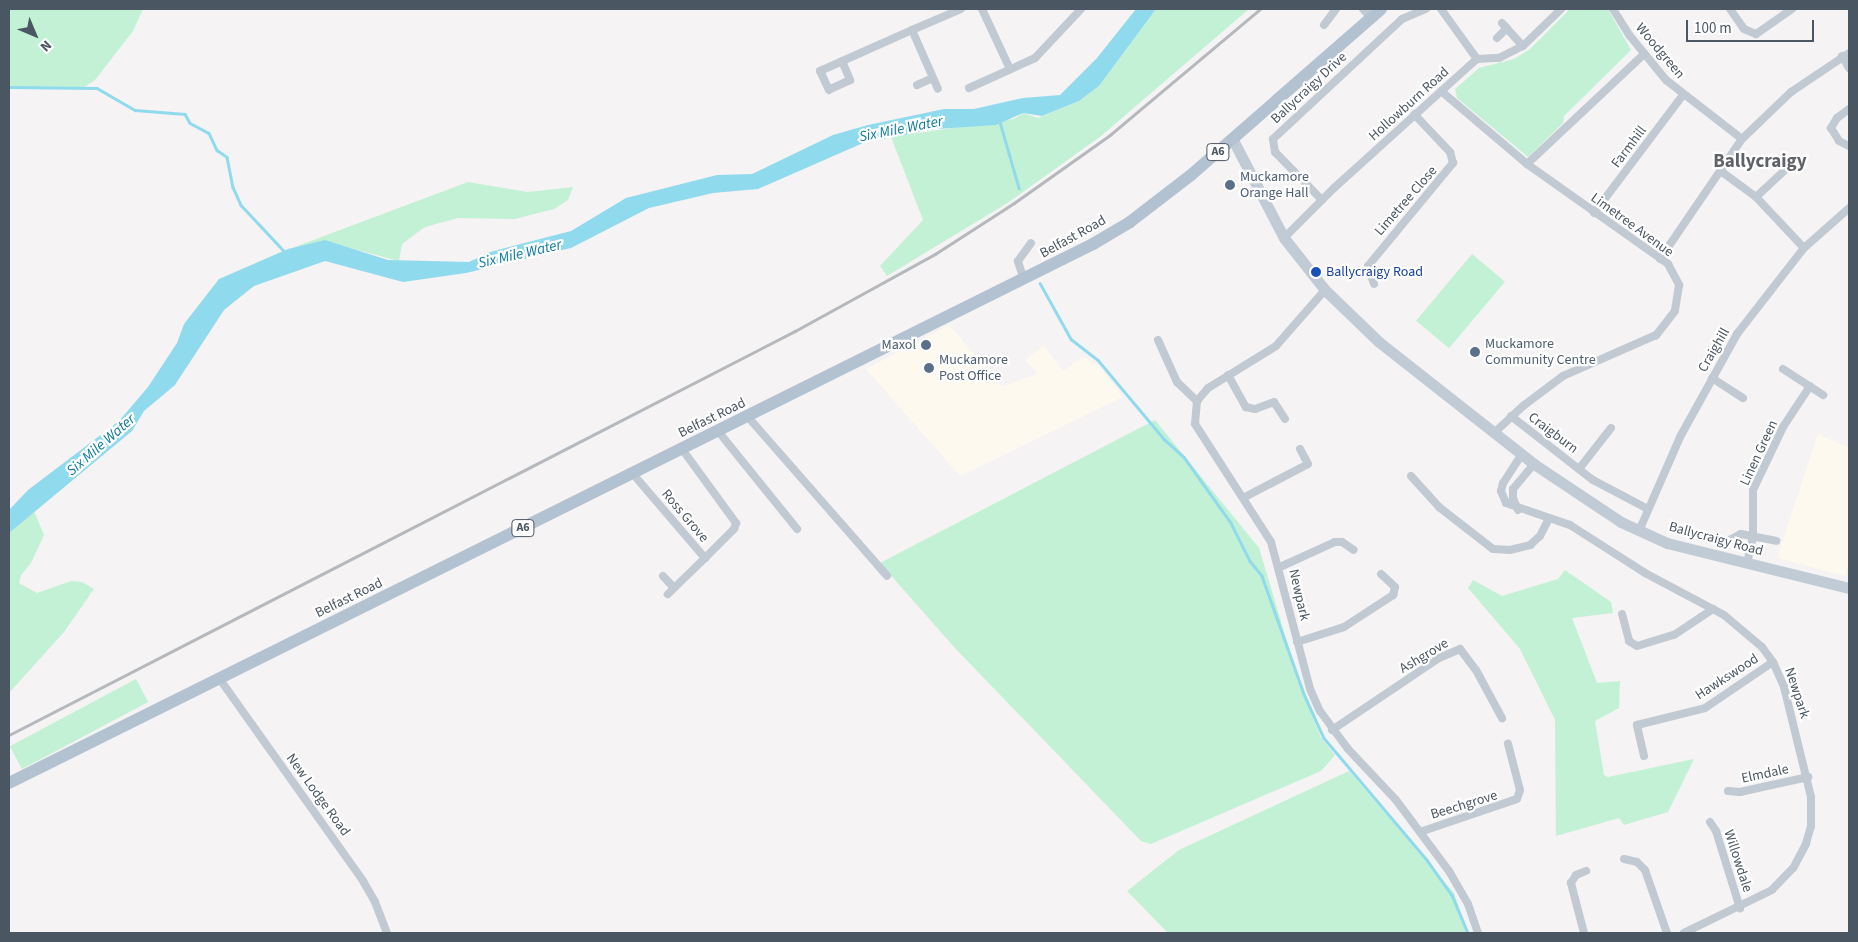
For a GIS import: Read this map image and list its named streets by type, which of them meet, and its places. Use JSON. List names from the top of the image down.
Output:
{
  "streets": {
    "main road": ["A6", "Belfast Road", "Ballycraigy Road"],
    "street": [
      "Woodgreen",
      "Ballycraigy Drive",
      "Hollowburn Road",
      "Farmhill",
      "Limetree Close",
      "Limetree Avenue",
      "Craighill",
      "Craigburn",
      "Linen Green",
      "Ross Grove",
      "Newpark",
      "Ashgrove",
      "Hawkswood",
      "Elmdale",
      "New Lodge Road",
      "Beechgrove",
      "Willowdale"
    ]
  },
  "crossings": [
    ["Woodgreen", "Farmhill"],
    ["Ballycraigy Drive", "Hollowburn Road"],
    ["Hollowburn Road", "Limetree Close"],
    ["Hollowburn Road", "Limetree Avenue"],
    ["Hollowburn Road", "Ballycraigy Road"],
    ["Farmhill", "Limetree Avenue"],
    ["Limetree Avenue", "Craigburn"],
    ["Limetree Avenue", "Ballycraigy Road"],
    ["Belfast Road", "Ross Grove"],
    ["Belfast Road", "Ballycraigy Road"],
    ["Belfast Road", "New Lodge Road"],
    ["Craighill", "Craigburn"],
    ["Craighill", "Ballycraigy Road"],
    ["Linen Green", "Ballycraigy Road"],
    ["Newpark", "Ashgrove"],
    ["Newpark", "Hawkswood"],
    ["Newpark", "Elmdale"],
    ["Newpark", "Beechgrove"],
    ["Newpark", "Willowdale"]
  ],
  "districts": ["Ballycraigy"],
  "water": ["Six Mile Water"],
  "places": [
    "Muckamore Orange Hall",
    "Ballycraigy Road",
    "Maxol",
    "Muckamore Community Centre",
    "Muckamore Post Office"
  ],
  "scale_bar": "100 m",
  "north": "bottom right"
}
